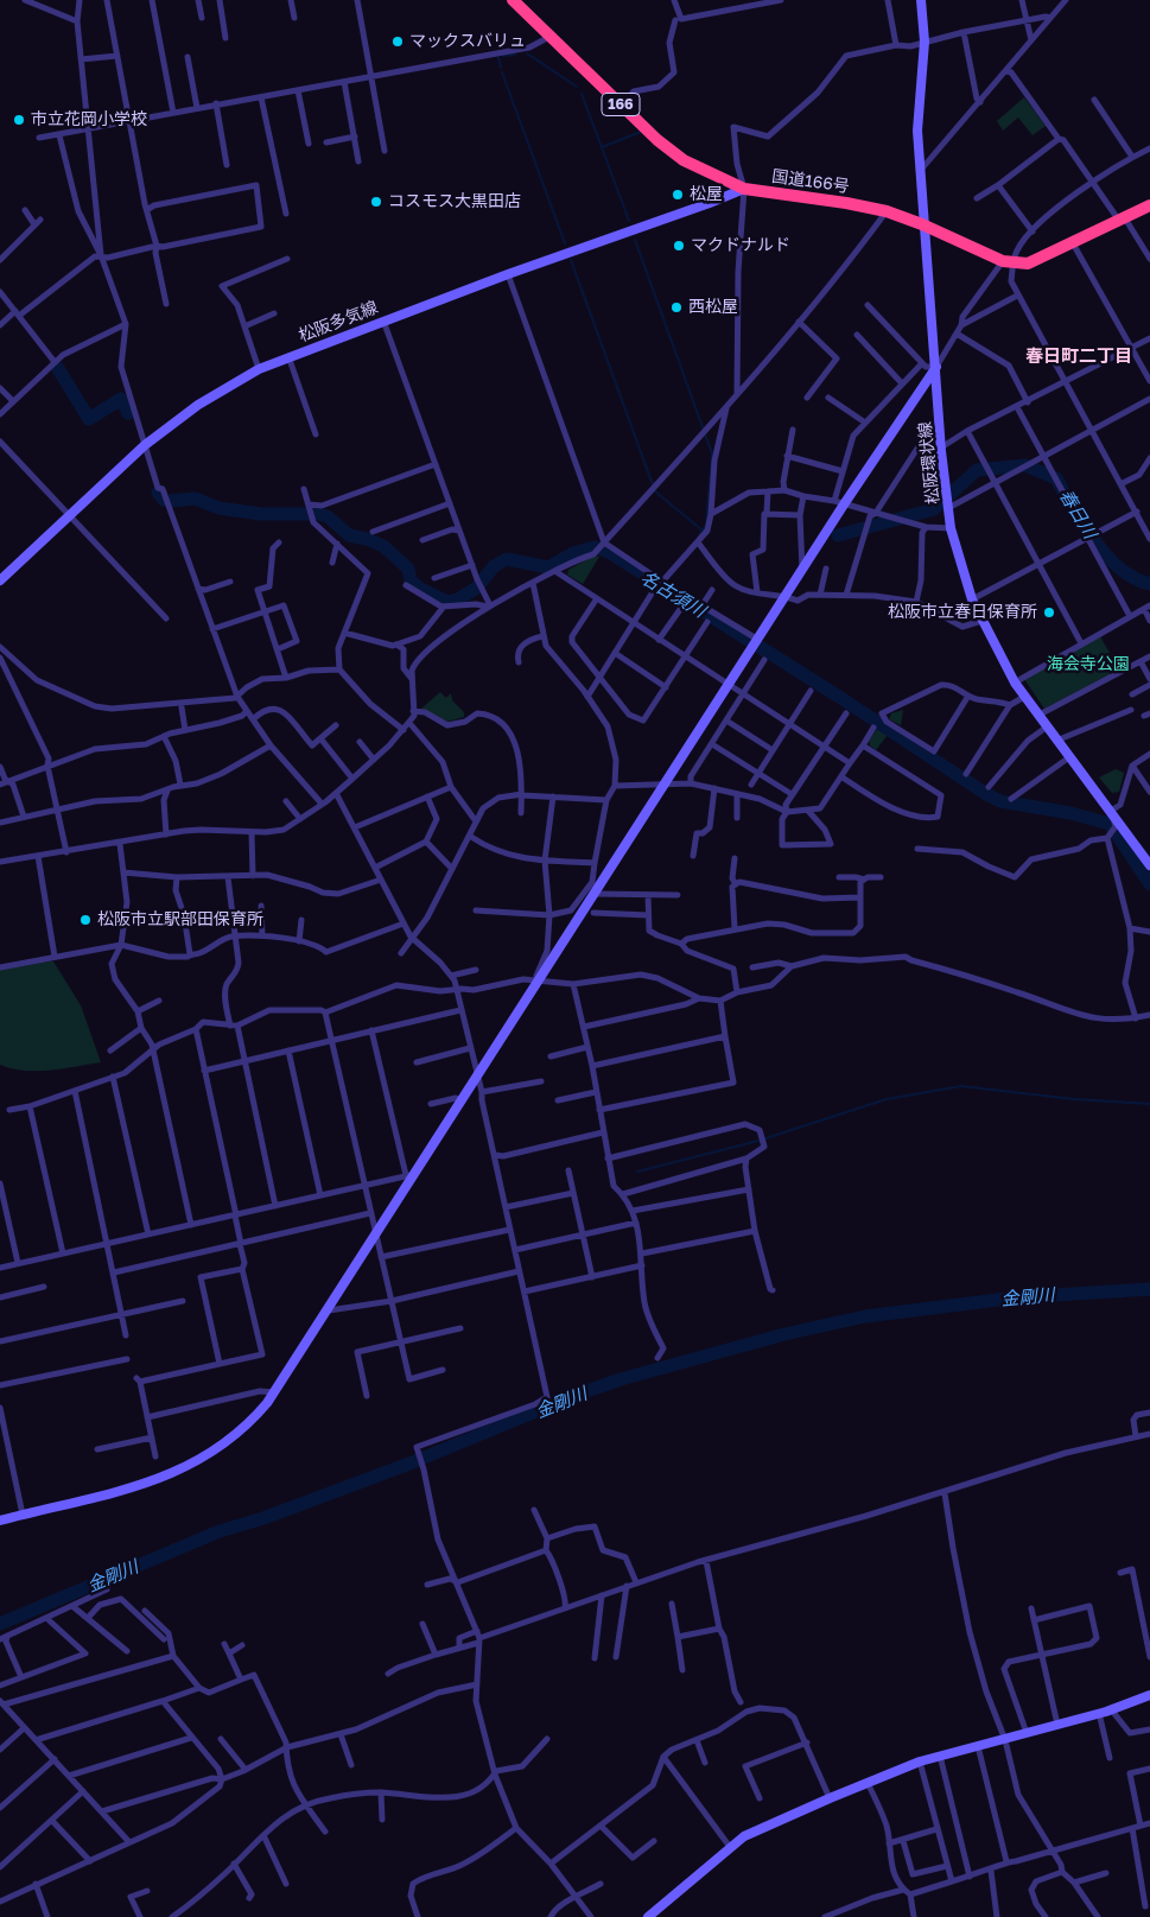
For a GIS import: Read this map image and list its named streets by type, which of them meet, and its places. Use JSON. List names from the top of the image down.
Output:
{
  "streets": {
    "highway": ["166", "国道166号"],
    "street": ["松阪多気線", "松阪環状線"]
  },
  "crossings": [
    ["国道166号", "松阪多気線"],
    ["国道166号", "松阪環状線"]
  ],
  "districts": ["春日町二丁目"],
  "water": ["春日川", "名古須川", "金剛川"],
  "parks": ["海会寺公園"],
  "places": [
    "マックスバリュ",
    "市立花岡小学校",
    "松屋",
    "コスモス大黒田店",
    "マクドナルド",
    "西松屋",
    "松阪市立春日保育所",
    "松阪市立駅部田保育所"
  ]
}
